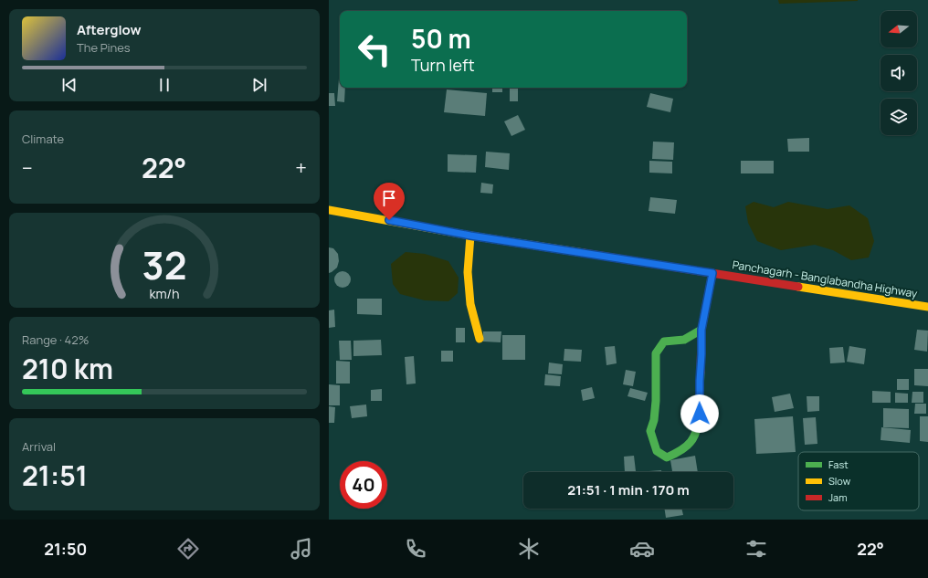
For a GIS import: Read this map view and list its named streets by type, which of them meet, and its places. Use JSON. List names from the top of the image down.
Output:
{
  "streets": {
    "main road": ["Panchagarh - Banglabandha Highway"]
  },
  "legend": ["Fast", "Slow", "Jam"],
  "north": "left",
  "page": {
    "turn": ["50 m", "Turn left"],
    "song": ["Afterglow", "The Pines"],
    "tile": [
      "Climate",
      ["Range · 42%", "210 km"],
      ["Arrival", "21:51"]
    ],
    "heat": ["−", "22°", "+"],
    "limit": "40",
    "trip": "21:51 · 1 min · 170 m",
    "tabs": ["21:50", "22°"],
    "gauge": ["32", "km/h"]
  }
}
